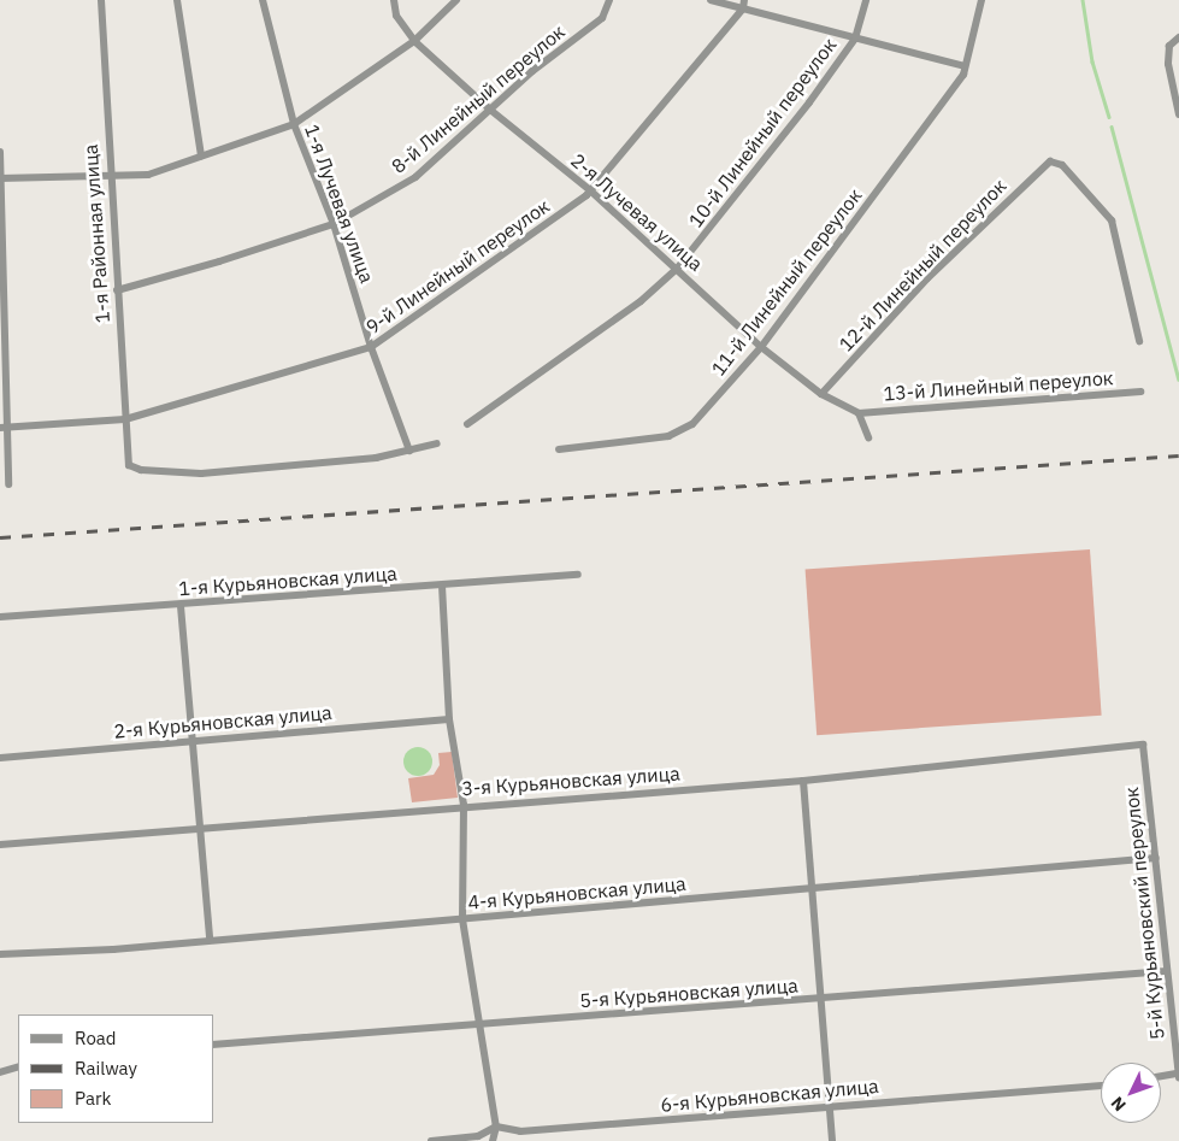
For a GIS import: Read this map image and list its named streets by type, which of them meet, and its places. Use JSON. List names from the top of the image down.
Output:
{
  "streets": {
    "street": [
      "8-й Линейный переулок",
      "10-й Линейный переулок",
      "1-я Лучевая улица",
      "2-я Лучевая улица",
      "1-я Районная улица",
      "12-й Линейный переулок",
      "9-й Линейный переулок",
      "11-й Линейный переулок",
      "13-й Линейный переулок",
      "1-я Курьяновская улица",
      "2-я Курьяновская улица",
      "3-я Курьяновская улица",
      "4-я Курьяновская улица",
      "5-й Курьяновский переулок",
      "5-я Курьяновская улица",
      "6-я Курьяновская улица"
    ]
  },
  "crossings": [
    ["8-й Линейный переулок", "1-я Лучевая улица"],
    ["8-й Линейный переулок", "2-я Лучевая улица"],
    ["8-й Линейный переулок", "1-я Районная улица"],
    ["10-й Линейный переулок", "2-я Лучевая улица"],
    ["1-я Лучевая улица", "1-я Районная улица"],
    ["1-я Лучевая улица", "9-й Линейный переулок"],
    ["2-я Лучевая улица", "12-й Линейный переулок"],
    ["2-я Лучевая улица", "9-й Линейный переулок"],
    ["2-я Лучевая улица", "11-й Линейный переулок"],
    ["2-я Лучевая улица", "13-й Линейный переулок"],
    ["1-я Районная улица", "9-й Линейный переулок"],
    ["3-я Курьяновская улица", "5-й Курьяновский переулок"],
    ["4-я Курьяновская улица", "5-й Курьяновский переулок"],
    ["5-й Курьяновский переулок", "5-я Курьяновская улица"]
  ],
  "legend": ["Road", "Railway", "Park"],
  "north": "bottom left"
}
